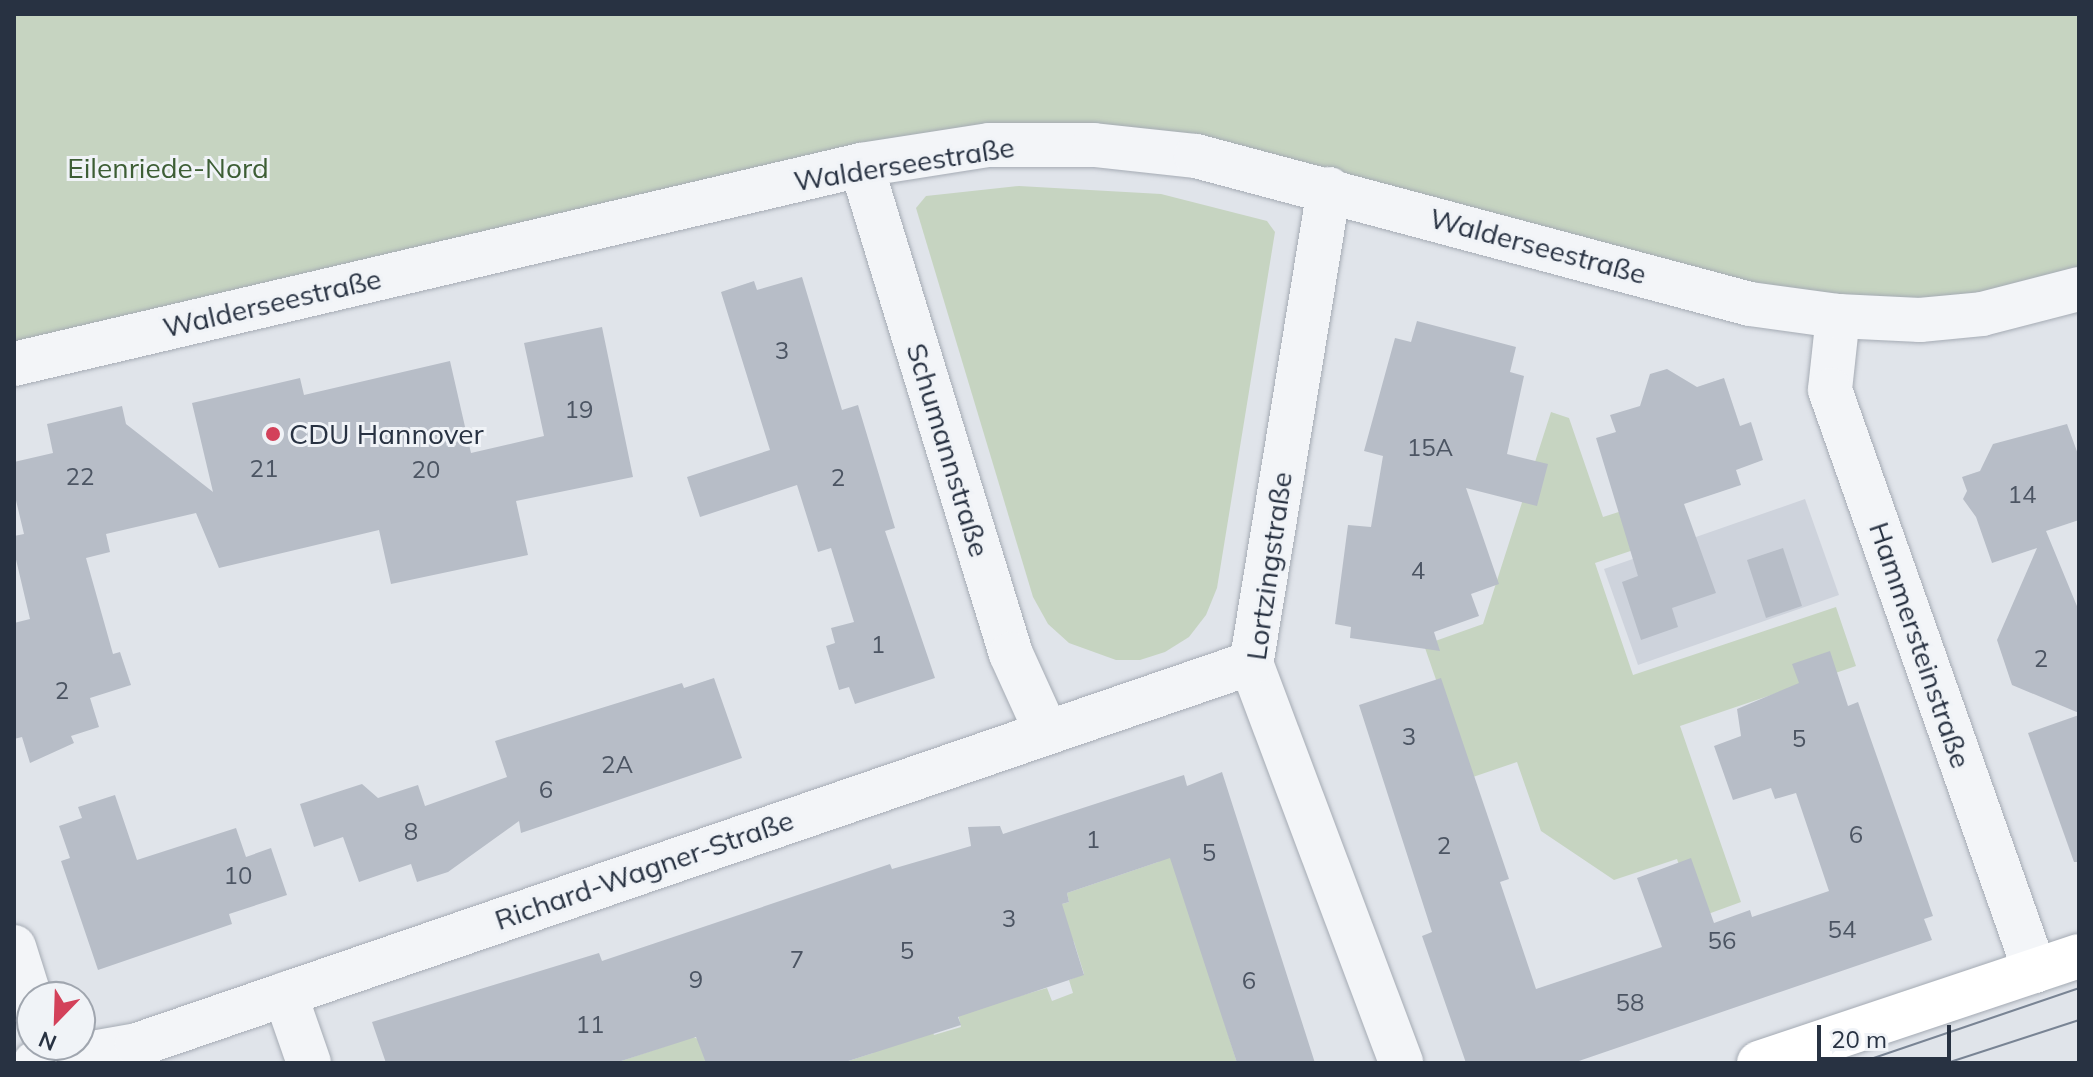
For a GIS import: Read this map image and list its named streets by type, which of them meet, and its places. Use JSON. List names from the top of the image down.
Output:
{
  "streets": {
    "street": [
      "Walderseestraße",
      "Schumannstraße",
      "Lortzingstraße",
      "Hammersteinstraße",
      "Richard-Wagner-Straße"
    ]
  },
  "crossings": [
    ["Walderseestraße", "Schumannstraße"],
    ["Walderseestraße", "Lortzingstraße"],
    ["Walderseestraße", "Hammersteinstraße"],
    ["Schumannstraße", "Richard-Wagner-Straße"],
    ["Lortzingstraße", "Richard-Wagner-Straße"]
  ],
  "parks": ["Eilenriede-Nord"],
  "places": ["CDU Hannover"],
  "house_numbers": [
    "3",
    "19",
    "15A",
    "21",
    "20",
    "22",
    "2",
    "14",
    "4",
    "1",
    "2",
    "2",
    "3",
    "5",
    "2A",
    "6",
    "8",
    "6",
    "1",
    "2",
    "5",
    "10",
    "3",
    "54",
    "56",
    "5",
    "7",
    "9",
    "6",
    "58",
    "11"
  ],
  "scale_bar": "20 m",
  "north": "bottom left"
}
